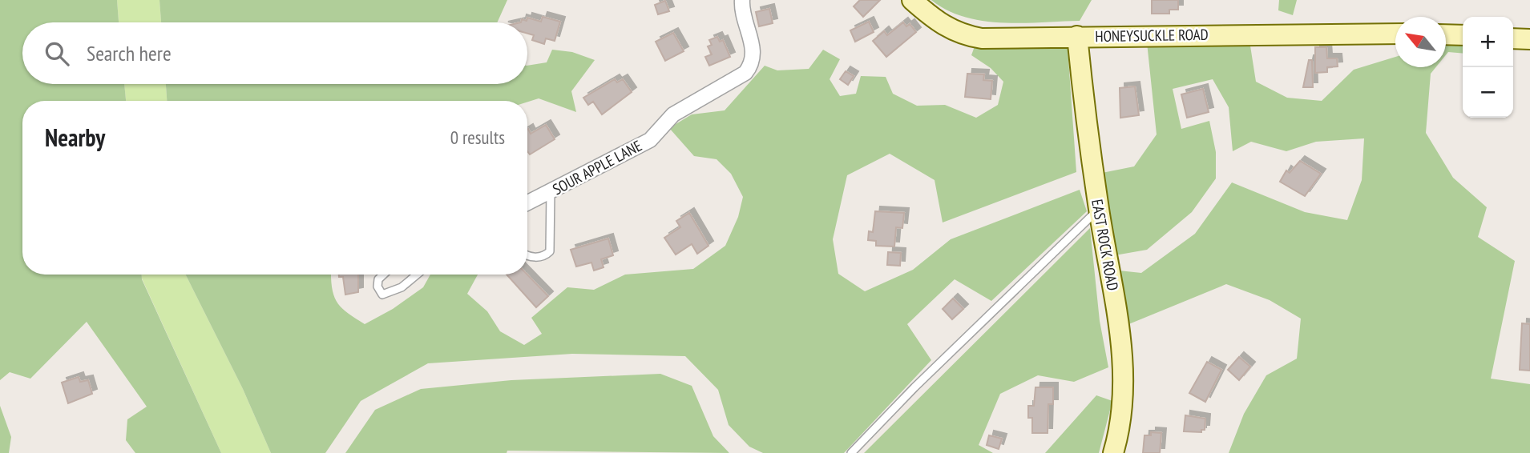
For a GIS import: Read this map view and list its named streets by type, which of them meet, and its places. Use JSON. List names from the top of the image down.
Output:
{
  "streets": {
    "street": ["HONEYSUCKLE ROAD", "SOUR APPLE LANE", "EAST ROCK ROAD"]
  },
  "crossings": [
    ["HONEYSUCKLE ROAD", "EAST ROCK ROAD"]
  ],
  "north": "top left",
  "page": {
    "map_buttons": ["+", "−"],
    "search": "Search here",
    "heading": ["Nearby", "0 results"]
  }
}
